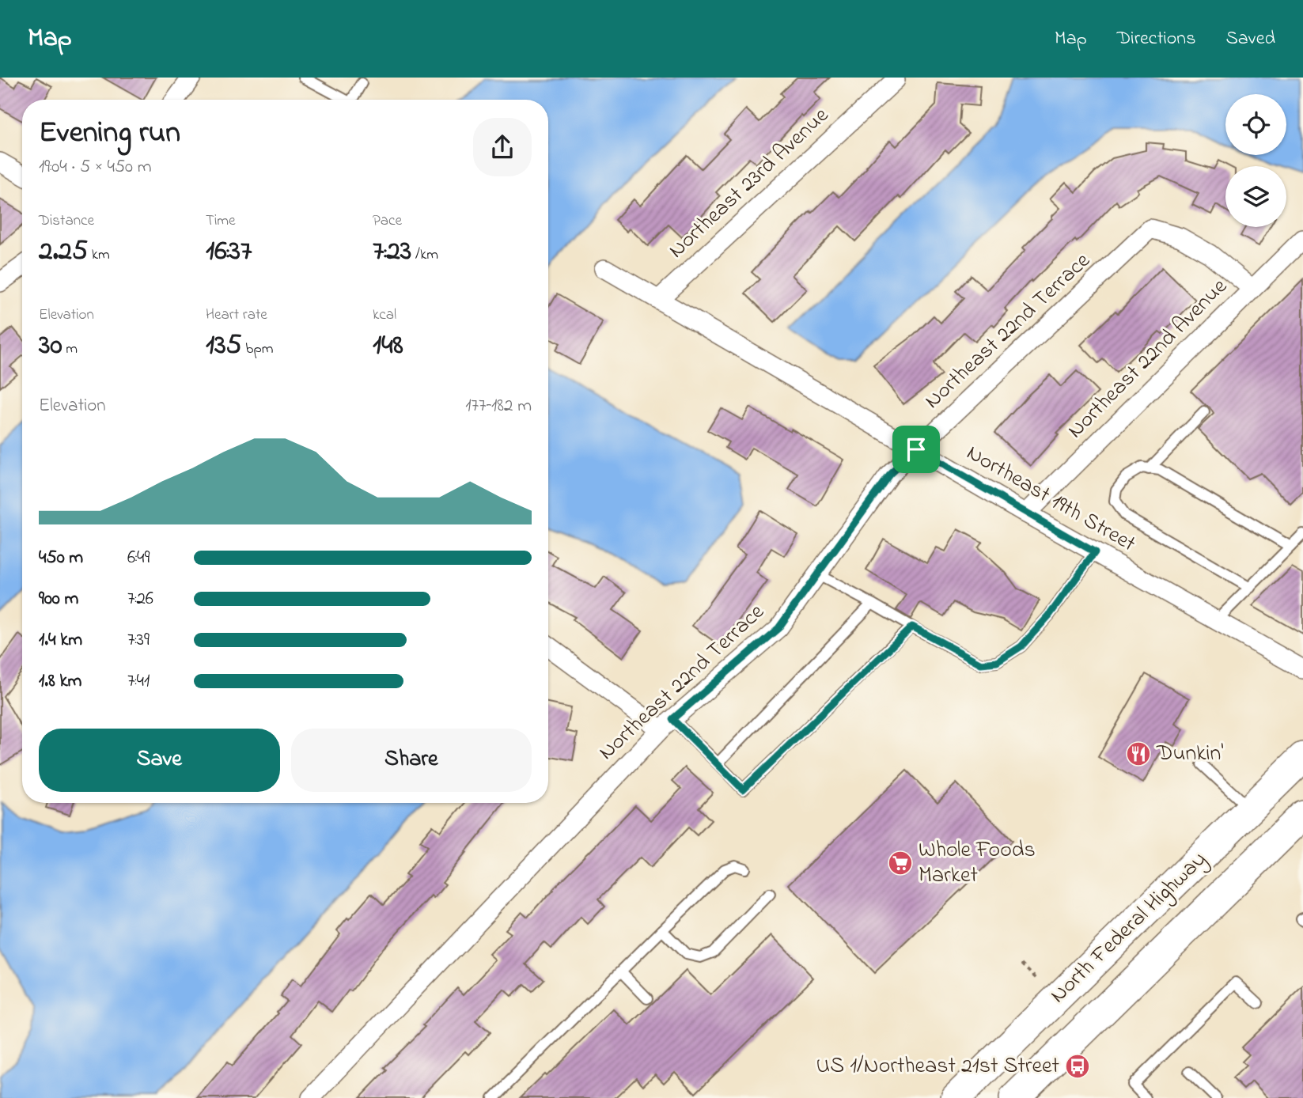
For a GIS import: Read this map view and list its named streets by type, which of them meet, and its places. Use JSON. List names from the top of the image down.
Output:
{
  "streets": {
    "main road": ["North Federal Highway"],
    "street": [
      "Northeast 23rd Avenue",
      "Northeast 22nd Terrace",
      "Northeast 22nd Avenue",
      "Northeast 19th Street"
    ]
  },
  "crossings": [
    ["Northeast 23rd Avenue", "Northeast 19th Street"],
    ["Northeast 22nd Terrace", "Northeast 22nd Avenue"],
    ["Northeast 22nd Terrace", "Northeast 19th Street"],
    ["Northeast 22nd Avenue", "Northeast 19th Street"]
  ],
  "places": {
    "restaurant": ["Dunkin'"],
    "supermarket": ["Whole Foods Market"],
    "bus stop": ["US 1/Northeast 21st Street"]
  },
  "page": {
    "header": "Map",
    "nav": ["Map", "Directions", "Saved"],
    "heading": ["Evening run", "19:04 · 5 × 450 m"],
    "stats": [
      ["Distance", "2.25 km"],
      ["Time", "16:37"],
      ["Pace", "7:23 /km"],
      ["Elevation", "30 m"],
      ["Heart rate", "135 bpm"],
      ["kcal", "148"]
    ],
    "chart": ["Elevation", "177–182 m"],
    "list": [
      {
        "name": "450 m",
        "note": "6:49"
      },
      {
        "name": "900 m",
        "note": "7:26"
      },
      {
        "name": "1.4 km",
        "note": "7:39"
      },
      {
        "name": "1.8 km",
        "note": "7:41"
      }
    ],
    "buttons": ["Save", "Share"]
  }
}
